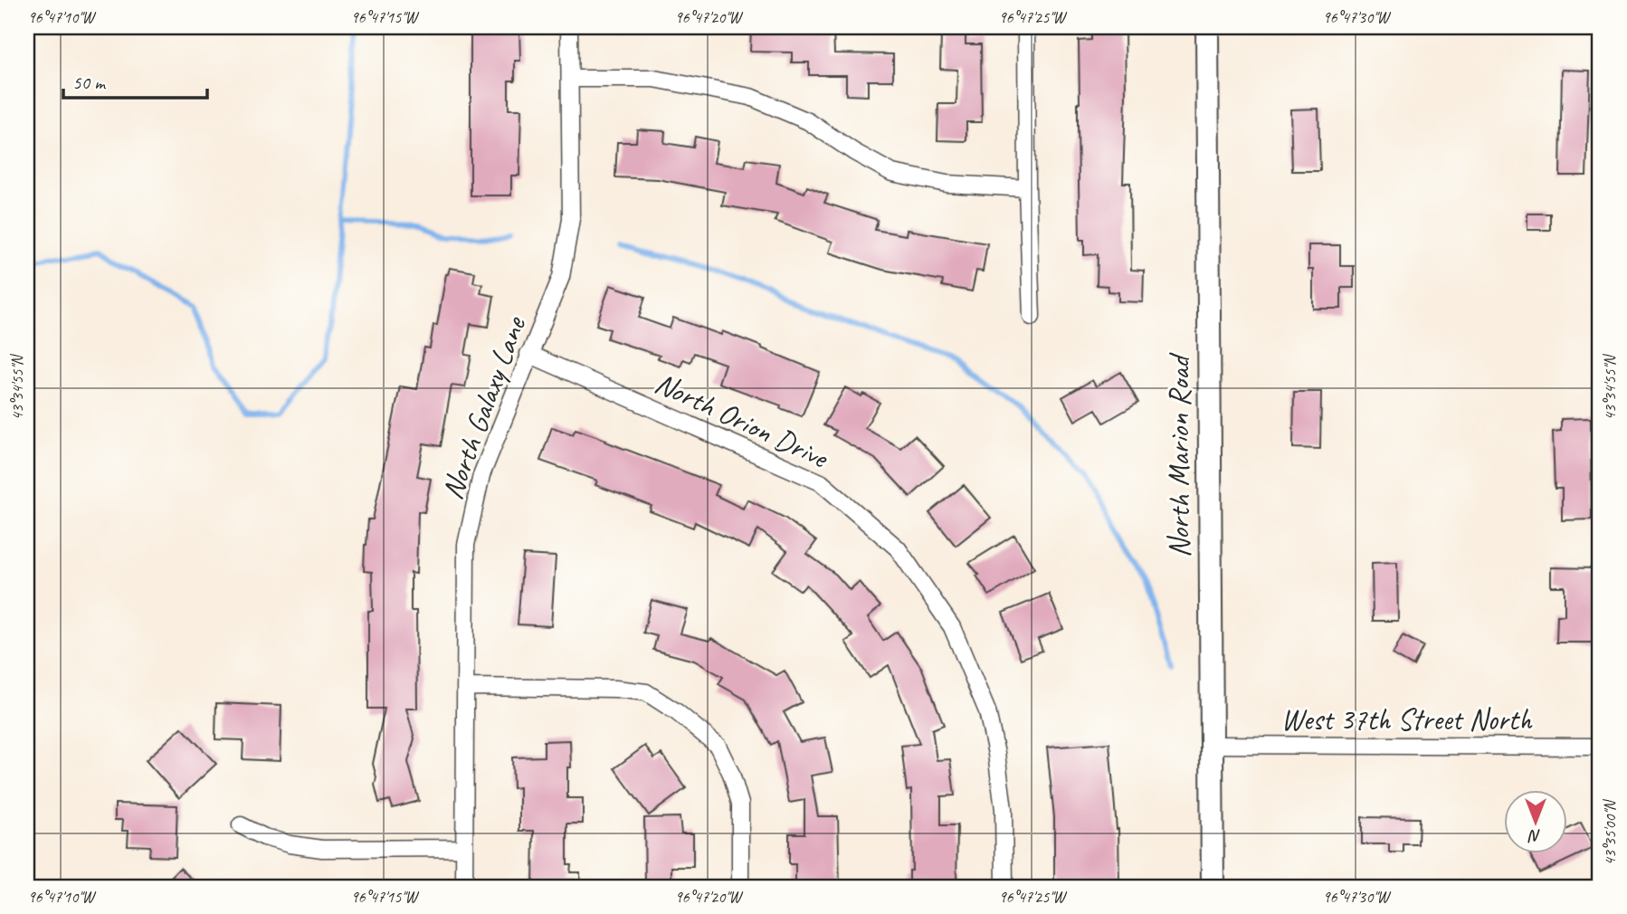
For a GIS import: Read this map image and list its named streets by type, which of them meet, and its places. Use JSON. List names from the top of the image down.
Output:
{
  "streets": {
    "main road": ["North Marion Road"],
    "street": ["North Galaxy Lane", "North Orion Drive", "West 37th Street North"]
  },
  "crossings": [
    ["North Galaxy Lane", "North Orion Drive"],
    ["North Marion Road", "West 37th Street North"]
  ],
  "scale_bar": "50 m",
  "north": "bottom",
  "coordinates": [
    "96°47'10\"W",
    "96°47'15\"W",
    "96°47'20\"W",
    "96°47'25\"W",
    "96°47'30\"W",
    "43°34'55\"N",
    "43°35'00\"N"
  ]
}
